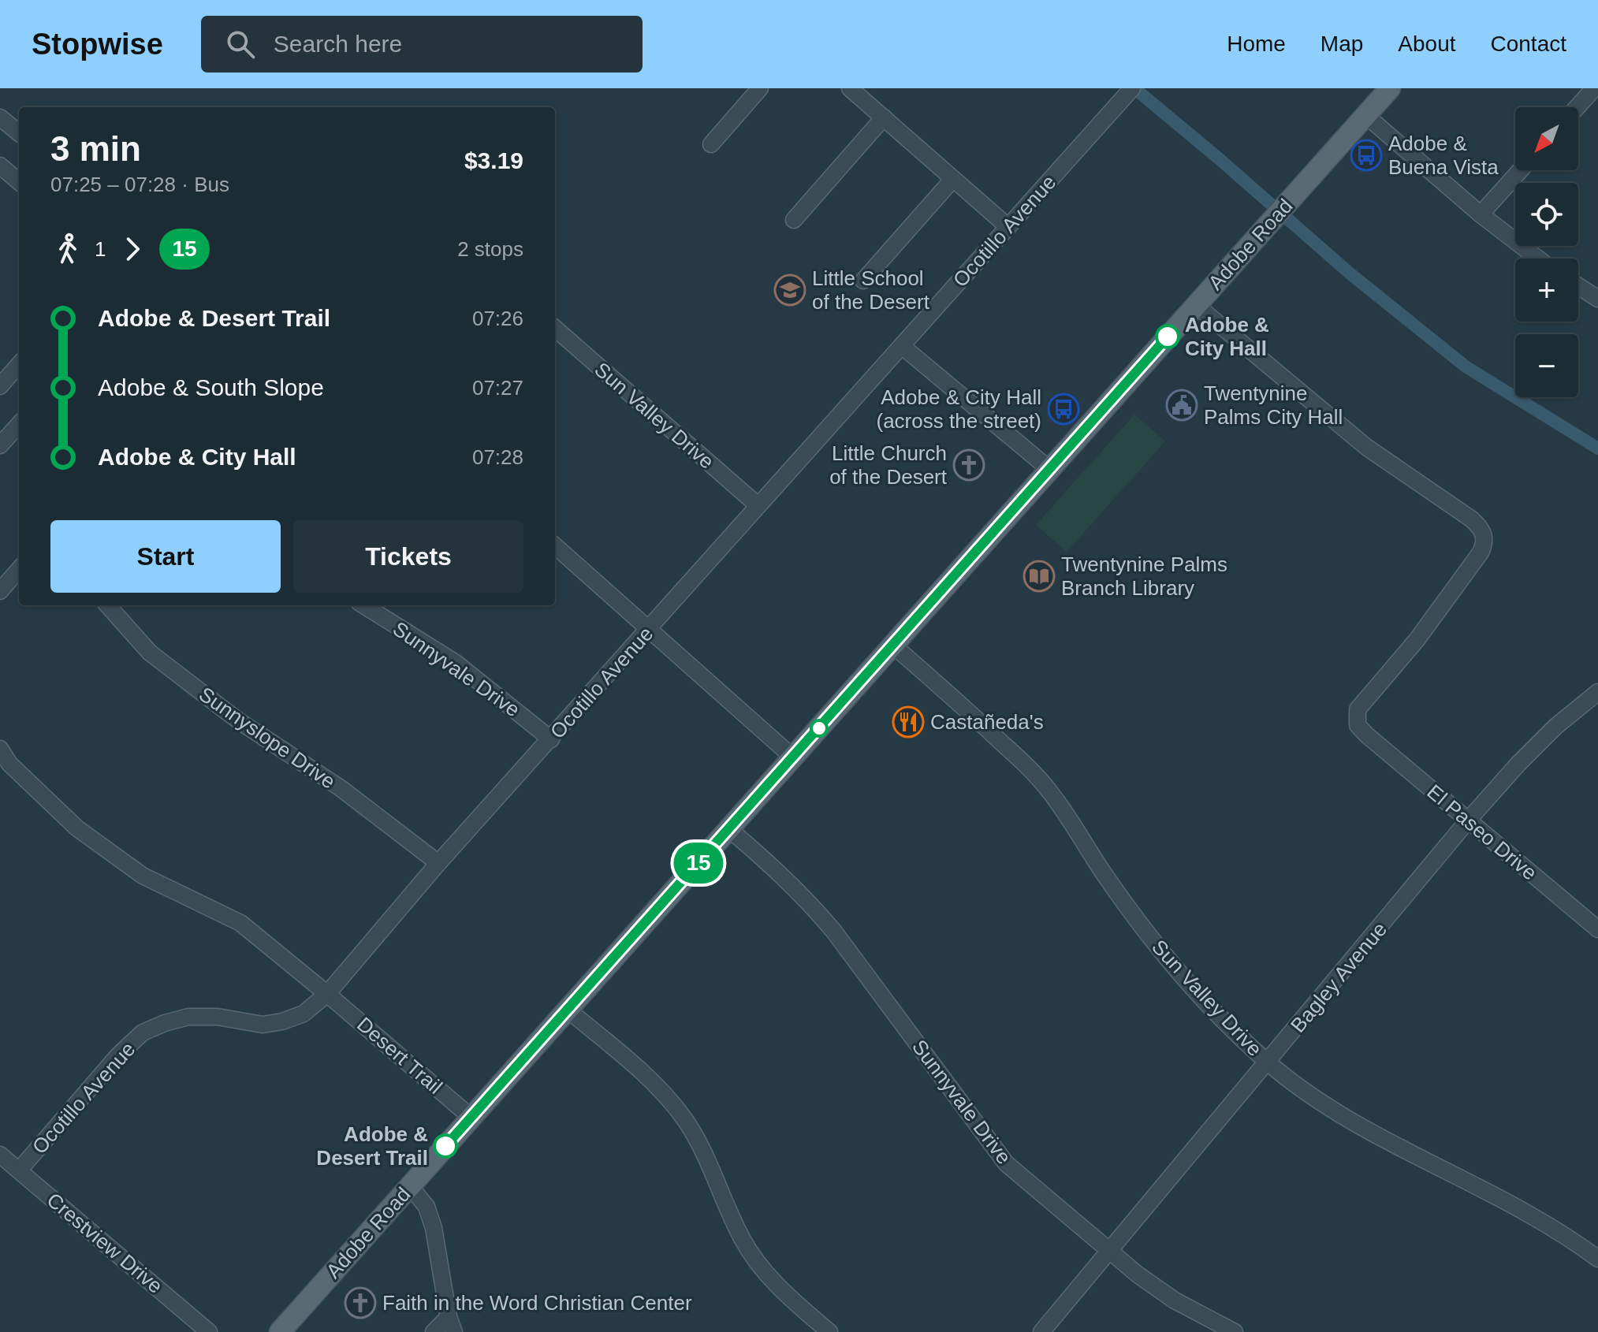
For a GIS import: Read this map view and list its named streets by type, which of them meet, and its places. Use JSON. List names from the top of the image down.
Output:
{
  "streets": {
    "main road": ["Adobe Road"],
    "street": [
      "Ocotillo Avenue",
      "Sun Valley Drive",
      "Sunnyvale Drive",
      "Sunnyslope Drive",
      "El Paseo Drive",
      "Bagley Avenue",
      "Desert Trail",
      "Crestview Drive"
    ]
  },
  "crossings": [
    ["Ocotillo Avenue", "Sun Valley Drive"],
    ["Ocotillo Avenue", "Sunnyvale Drive"],
    ["Ocotillo Avenue", "Sunnyslope Drive"],
    ["Ocotillo Avenue", "Desert Trail"],
    ["Ocotillo Avenue", "Crestview Drive"],
    ["Adobe Road", "Sun Valley Drive"],
    ["Adobe Road", "Sunnyvale Drive"],
    ["Adobe Road", "El Paseo Drive"],
    ["Adobe Road", "Desert Trail"],
    ["Sun Valley Drive", "Bagley Avenue"],
    ["Sunnyvale Drive", "Bagley Avenue"],
    ["El Paseo Drive", "Bagley Avenue"]
  ],
  "places": {
    "bus stop": ["Adobe & Buena Vista", "Adobe & City Hall (across the street)"],
    "school or university": ["Little School of the Desert"],
    "other": ["Adobe & City Hall", "Adobe & Desert Trail"],
    "public building": ["Twentynine Palms City Hall"],
    "church": ["Little Church of the Desert", "Faith in the Word Christian Center"],
    "library": ["Twentynine Palms Branch Library"],
    "restaurant": ["Castañeda's"]
  },
  "lines": ["bus line 15"],
  "north": "bottom left",
  "page": {
    "header": "Stopwise",
    "search": "Search here",
    "nav": [
      "Home",
      "Map",
      "About",
      "Contact"
    ],
    "on_map": "15",
    "map_buttons": ["+", "−"],
    "heading": ["3 min", "07:25 – 07:28 · Bus", "$3.19"],
    "legs": ["1", "15", "2 stops"],
    "list": [
      {
        "name": "Adobe & Desert Trail",
        "value": "07:26"
      },
      {
        "name": "Adobe & South Slope",
        "value": "07:27"
      },
      {
        "name": "Adobe & City Hall",
        "value": "07:28"
      }
    ],
    "buttons": ["Start", "Tickets"]
  }
}
